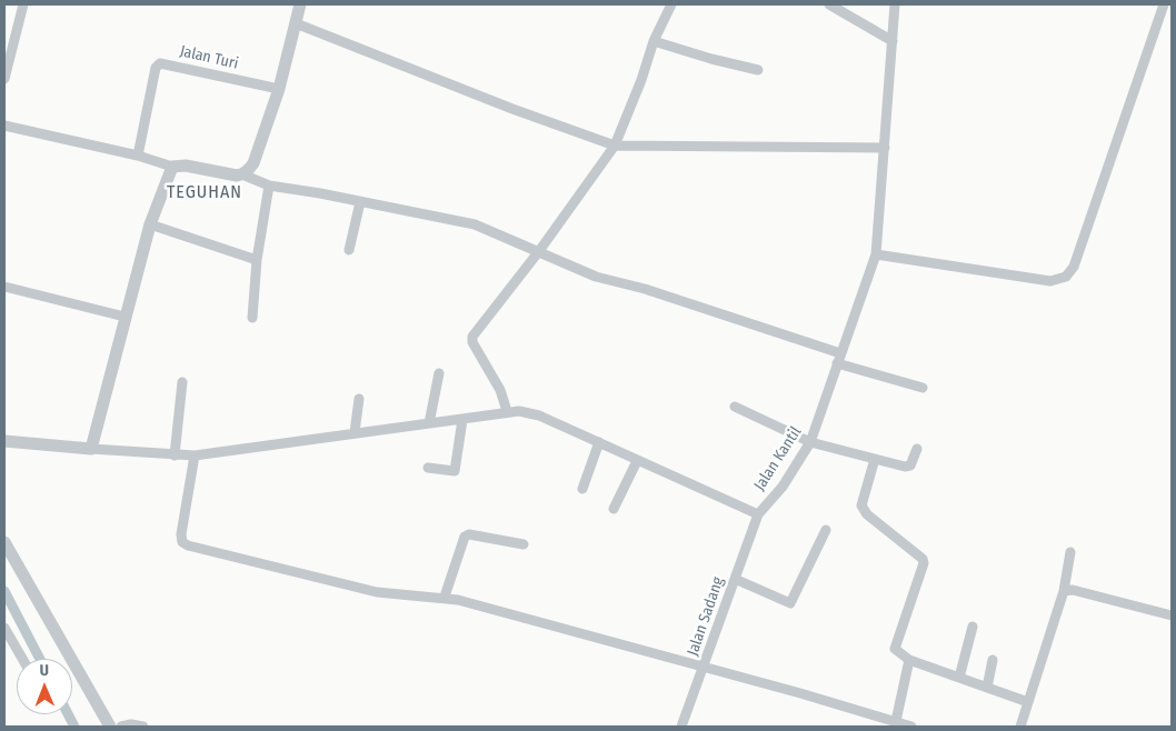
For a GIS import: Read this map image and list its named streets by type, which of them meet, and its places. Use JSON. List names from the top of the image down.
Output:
{
  "streets": {
    "street": ["Jalan Turi", "Jalan Kantil", "Jalan Sadang"]
  },
  "crossings": [
    ["Jalan Kantil", "Jalan Sadang"]
  ],
  "districts": ["TEGUHAN"],
  "north": "top"
}
